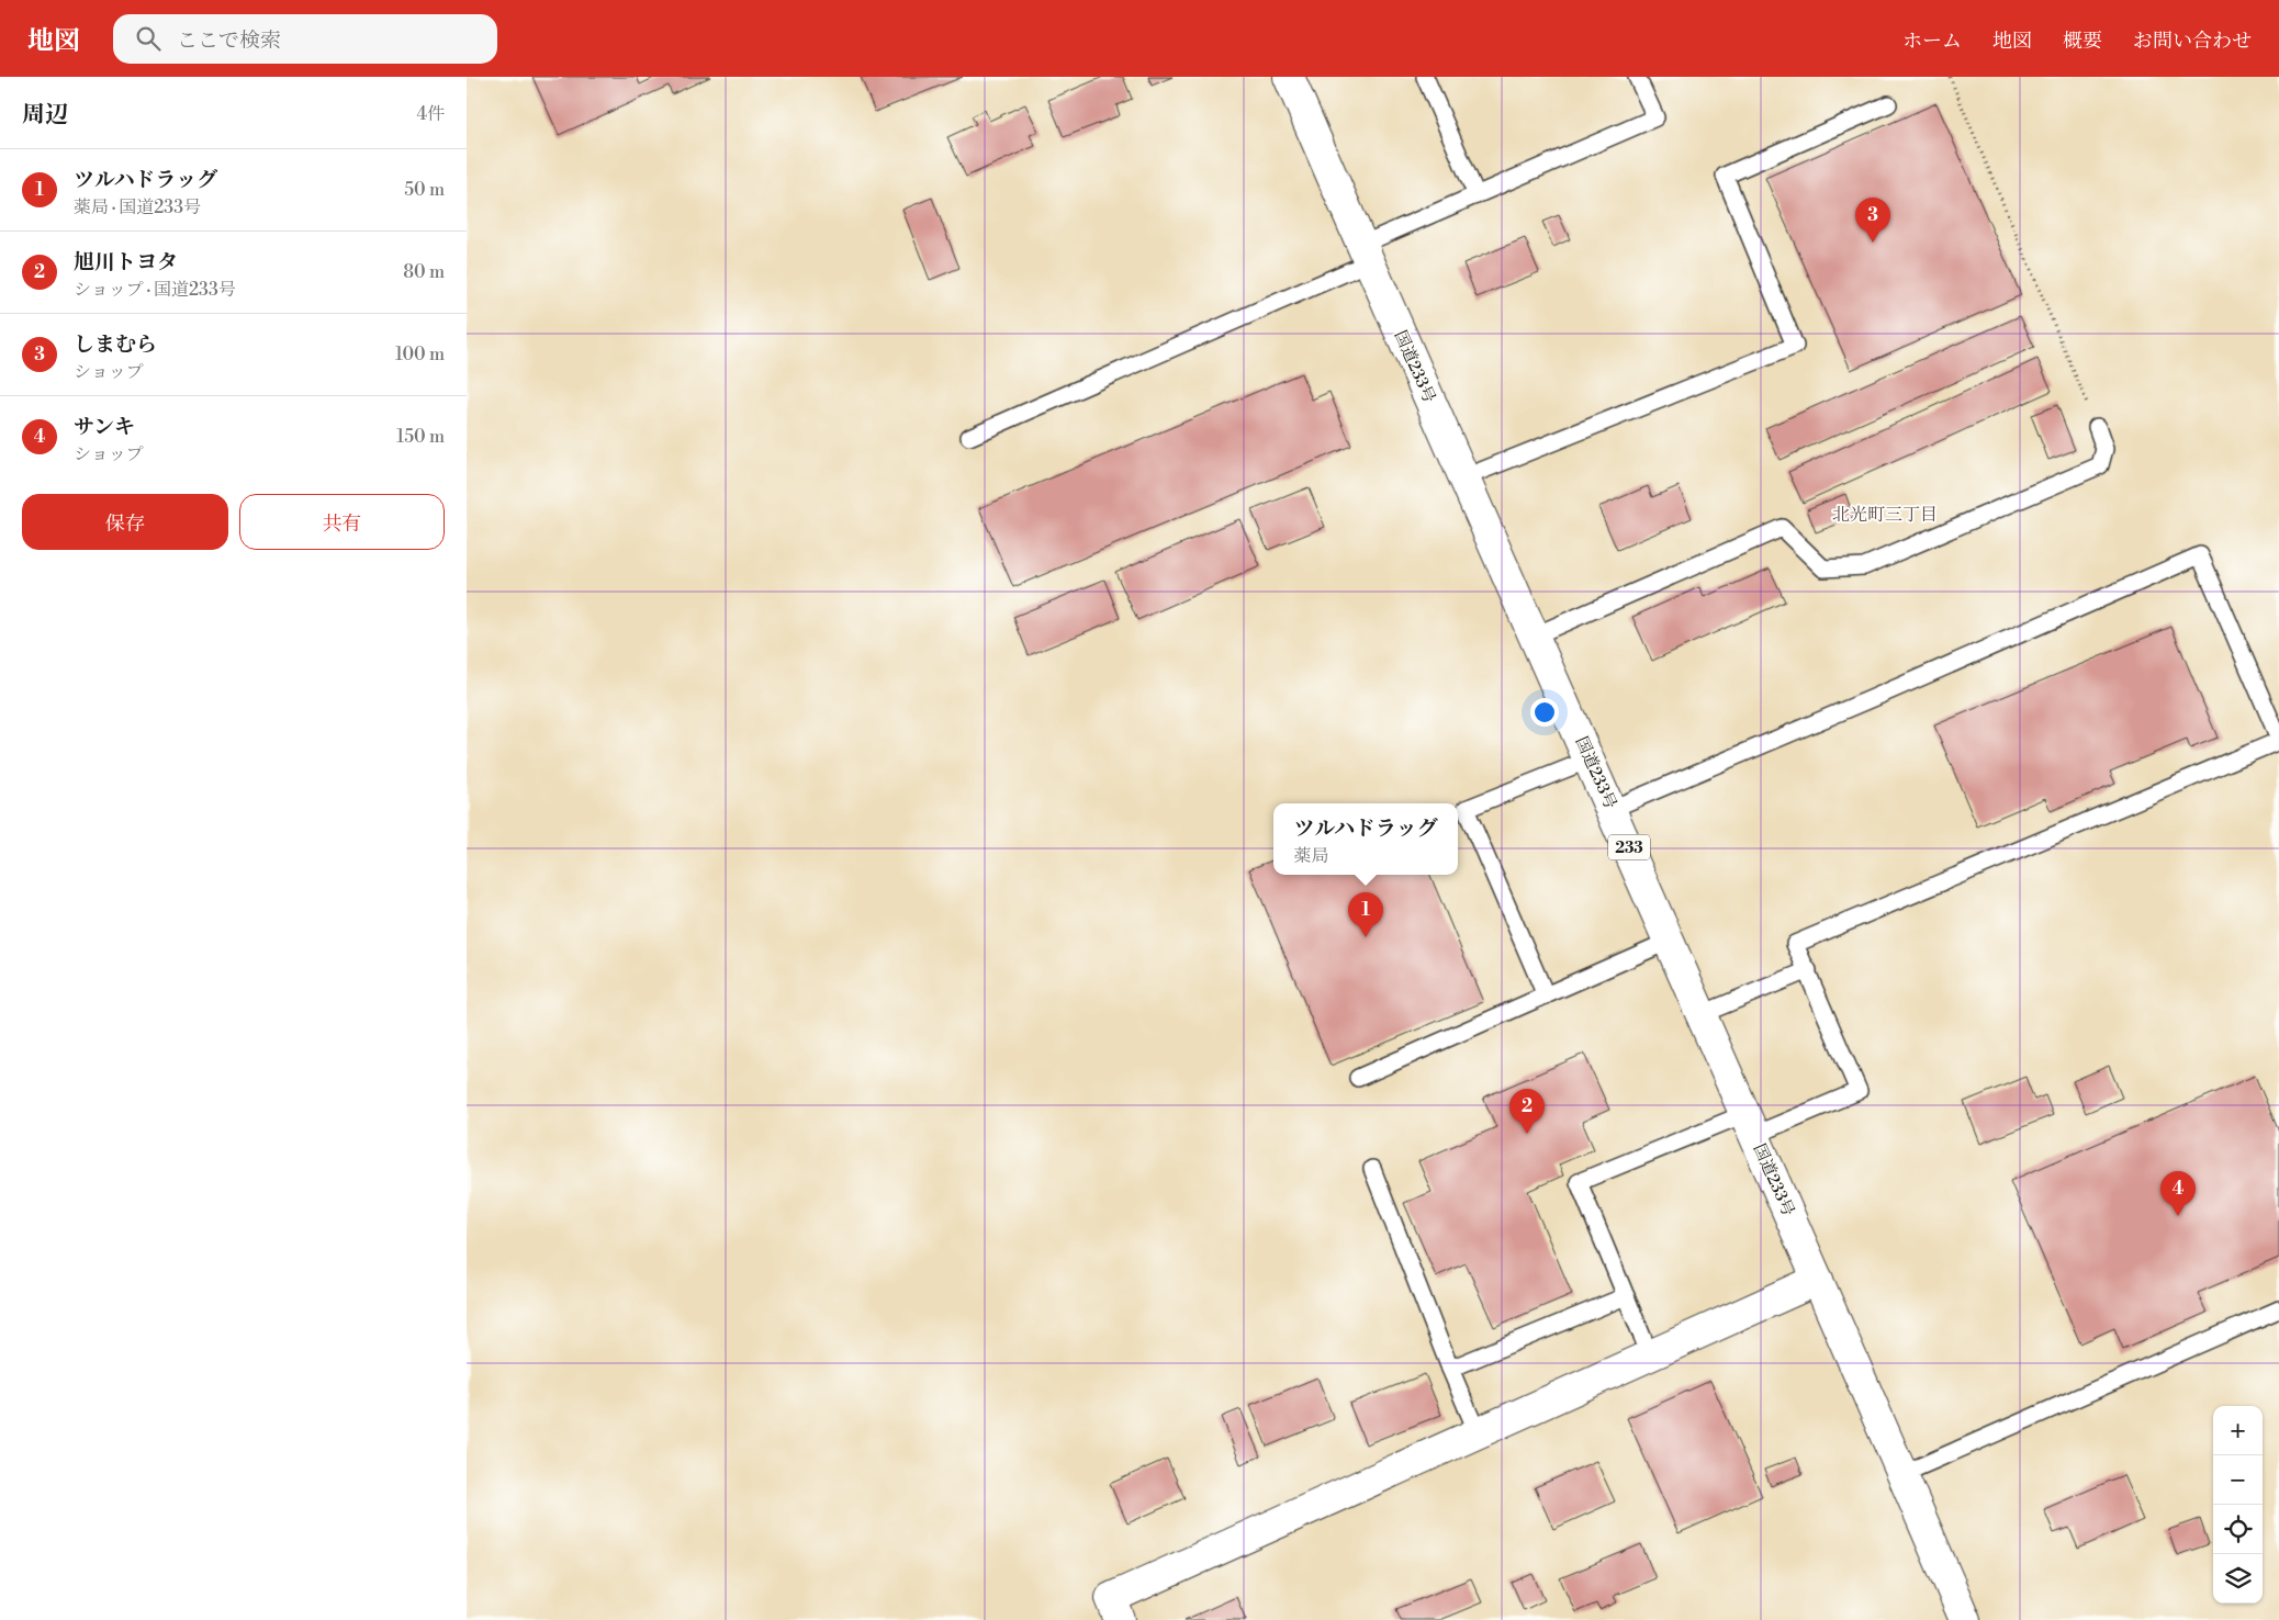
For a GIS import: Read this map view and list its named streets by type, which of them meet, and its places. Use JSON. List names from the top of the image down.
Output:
{
  "streets": {
    "main road": ["国道233号", "233"]
  },
  "districts": ["北光町三丁目"],
  "page": {
    "header": "地図",
    "search": "ここで検索",
    "nav": [
      "ホーム",
      "地図",
      "概要",
      "お問い合わせ"
    ],
    "heading": ["周辺", "4件"],
    "list": [
      {
        "mark": "1",
        "name": "ツルハドラッグ",
        "note": "薬局 · 国道233号",
        "value": "50 m"
      },
      {
        "mark": "2",
        "name": "旭川トヨタ",
        "note": "ショップ · 国道233号",
        "value": "80 m"
      },
      {
        "mark": "3",
        "name": "しまむら",
        "note": "ショップ",
        "value": "100 m"
      },
      {
        "mark": "4",
        "name": "サンキ",
        "note": "ショップ",
        "value": "150 m"
      }
    ],
    "pins": [
      "3",
      "1",
      "2",
      "4"
    ],
    "buttons": ["保存", "共有"],
    "popup": ["ツルハドラッグ", "薬局"],
    "map_buttons": ["+", "−"]
  }
}
